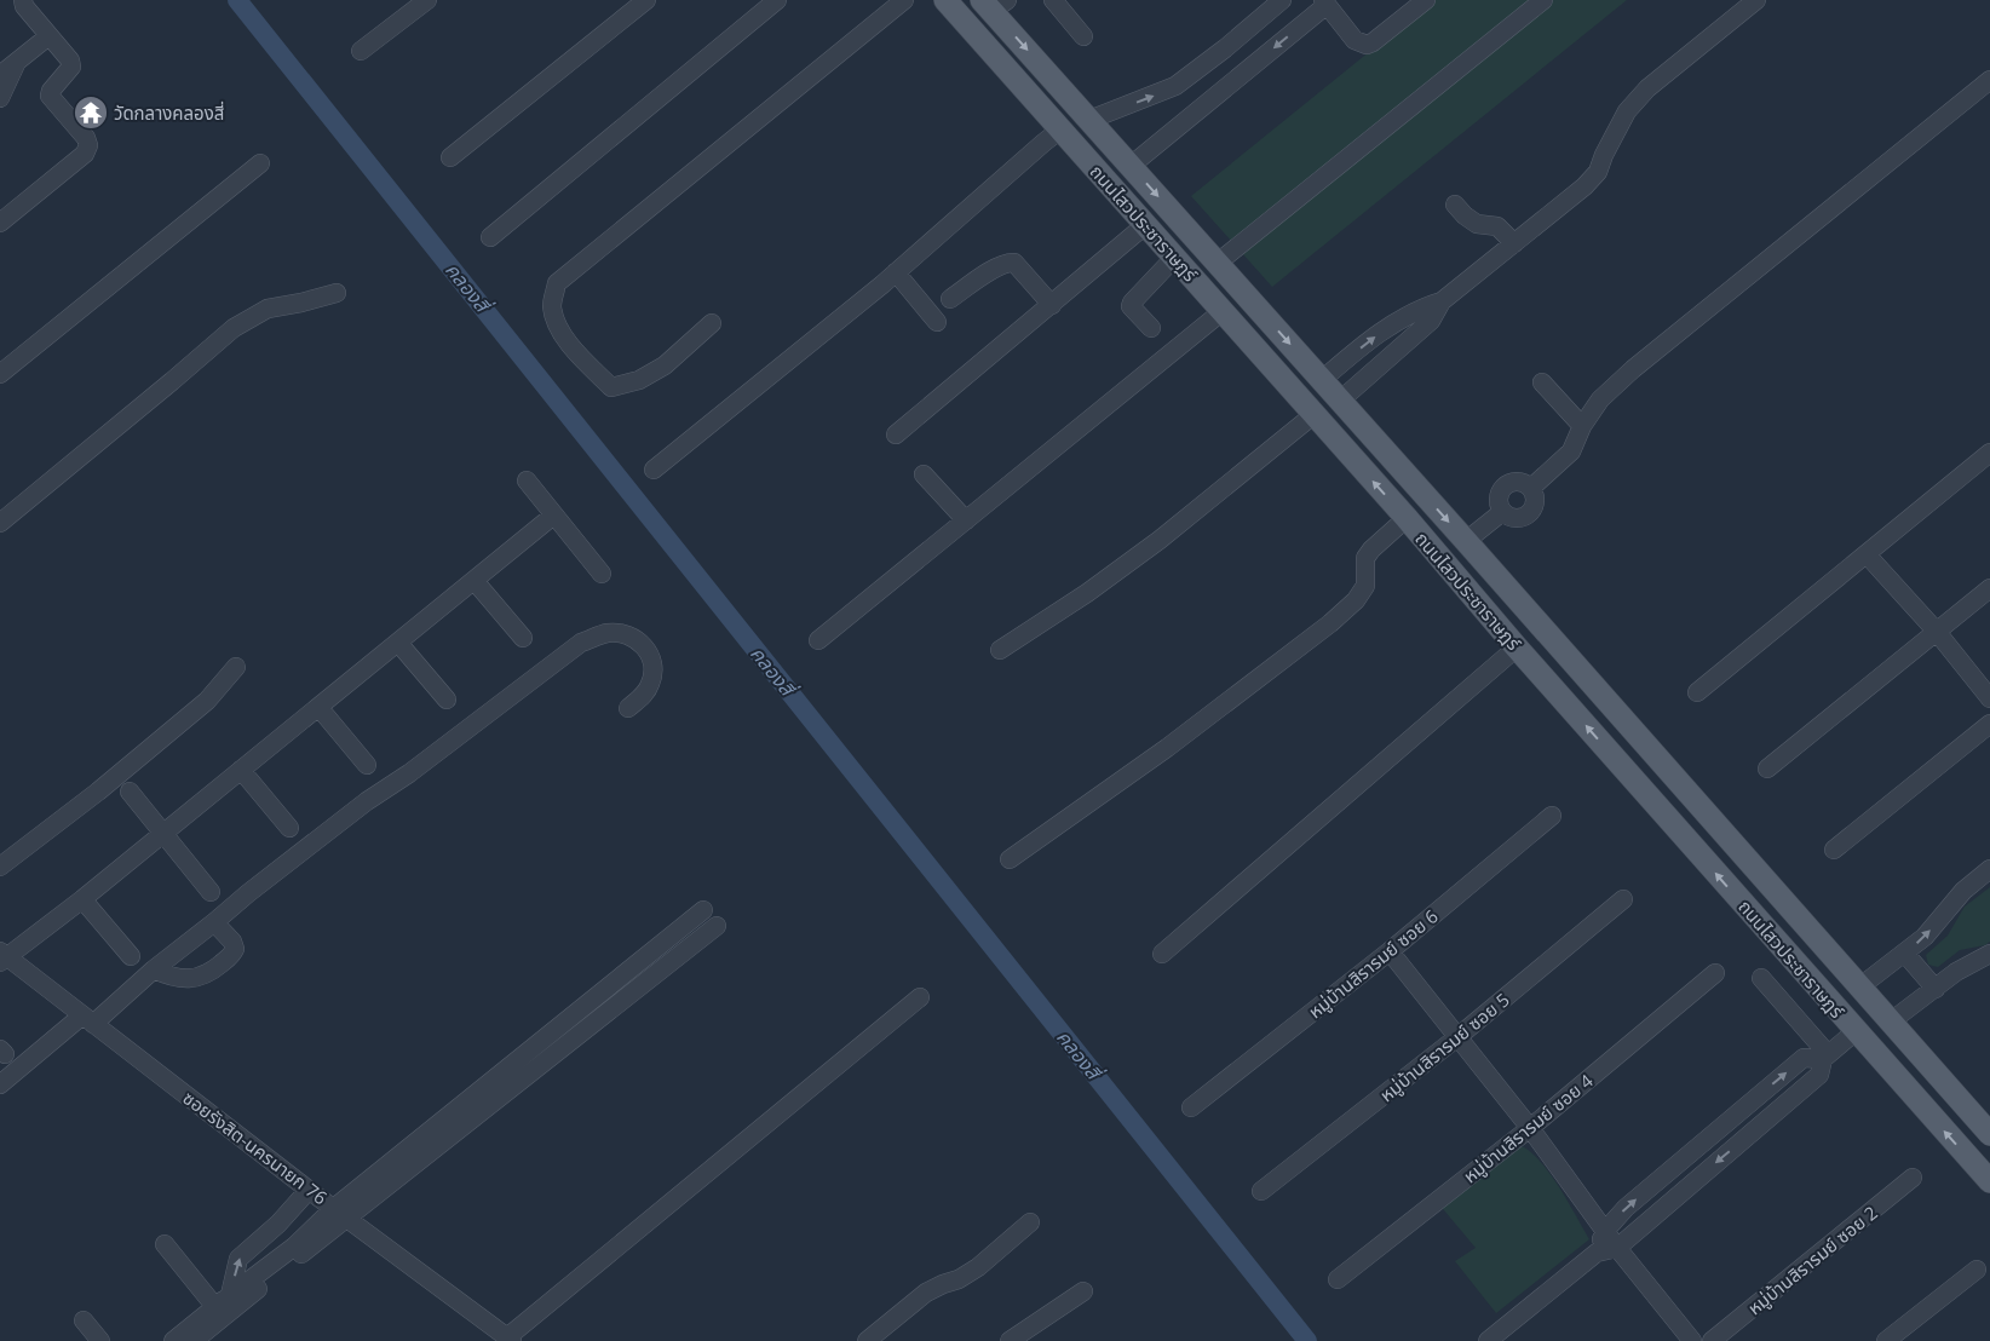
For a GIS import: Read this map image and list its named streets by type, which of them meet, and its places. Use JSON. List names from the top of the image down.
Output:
{
  "streets": {
    "main road": ["ถนนไสวประชาราษฎร์"],
    "street": [
      "หมู่บ้านสิรารมย์ ซอย 6",
      "หมู่บ้านสิรารมย์ ซอย 5",
      "หมู่บ้านสิรารมย์ ซอย 4",
      "ซอยรังสิต-นครนายก 76",
      "หมู่บ้านสิรารมย์ ซอย 2"
    ]
  },
  "water": ["คลองสี่"],
  "places": {
    "temple": ["วัดกลางคลองสี่"]
  }
}
